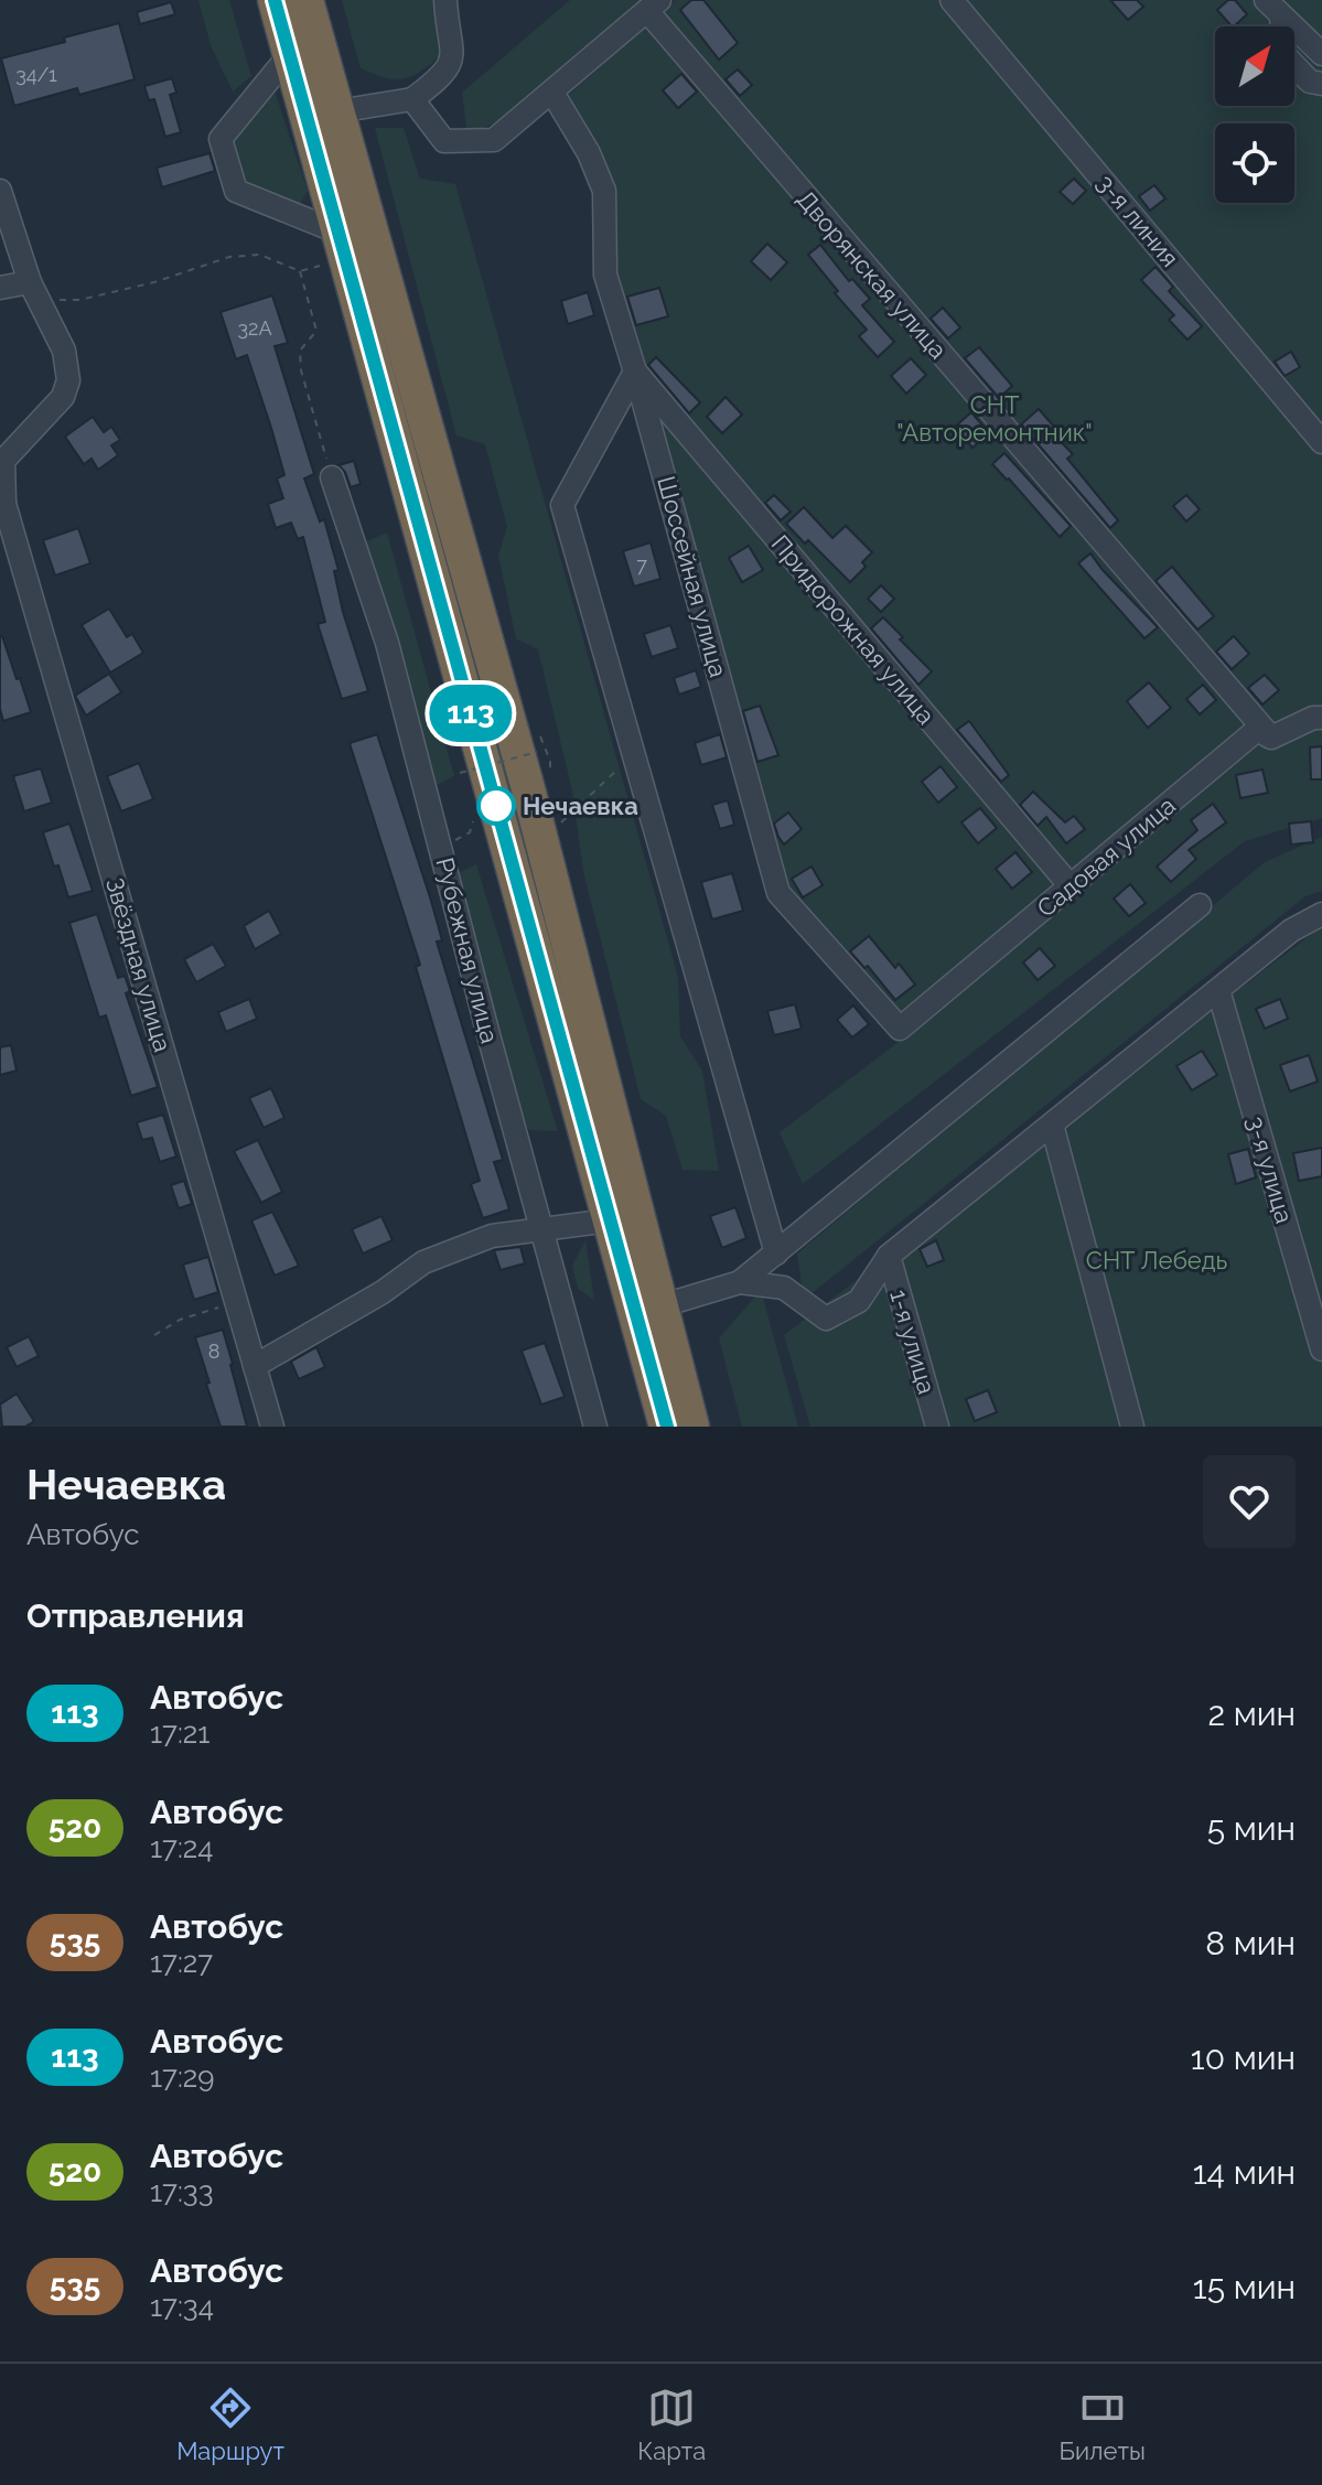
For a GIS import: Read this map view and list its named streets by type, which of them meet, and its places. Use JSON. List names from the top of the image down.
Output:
{
  "streets": {
    "street": [
      "3-я линия",
      "Дворянская улица",
      "Шоссейная улица",
      "Придорожная улица",
      "Садовая улица",
      "Рубежная улица",
      "Звёздная улица",
      "3-я улица",
      "1-я улица"
    ]
  },
  "crossings": [
    ["Дворянская улица", "Садовая улица"],
    ["Шоссейная улица", "Придорожная улица"],
    ["Шоссейная улица", "Садовая улица"],
    ["Придорожная улица", "Садовая улица"]
  ],
  "parks": ["СНТ \"Авторемонтник\"", "СНТ Лебедь"],
  "places": ["Нечаевка"],
  "lines": ["bus line 113"],
  "house_numbers": [
    "34/1",
    "32А",
    "7",
    "8"
  ],
  "north": "top right",
  "page": {
    "on_map": "113",
    "heading": [
      ["Нечаевка", "Автобус"],
      "Отправления"
    ],
    "list": [
      {
        "mark": "113",
        "name": "Автобус",
        "note": "17:21",
        "value": "2 мин"
      },
      {
        "mark": "520",
        "name": "Автобус",
        "note": "17:24",
        "value": "5 мин"
      },
      {
        "mark": "535",
        "name": "Автобус",
        "note": "17:27",
        "value": "8 мин"
      },
      {
        "mark": "113",
        "name": "Автобус",
        "note": "17:29",
        "value": "10 мин"
      },
      {
        "mark": "520",
        "name": "Автобус",
        "note": "17:33",
        "value": "14 мин"
      },
      {
        "mark": "535",
        "name": "Автобус",
        "note": "17:34",
        "value": "15 мин"
      }
    ],
    "tabs": ["Маршрут", "Карта", "Билеты"]
  }
}
